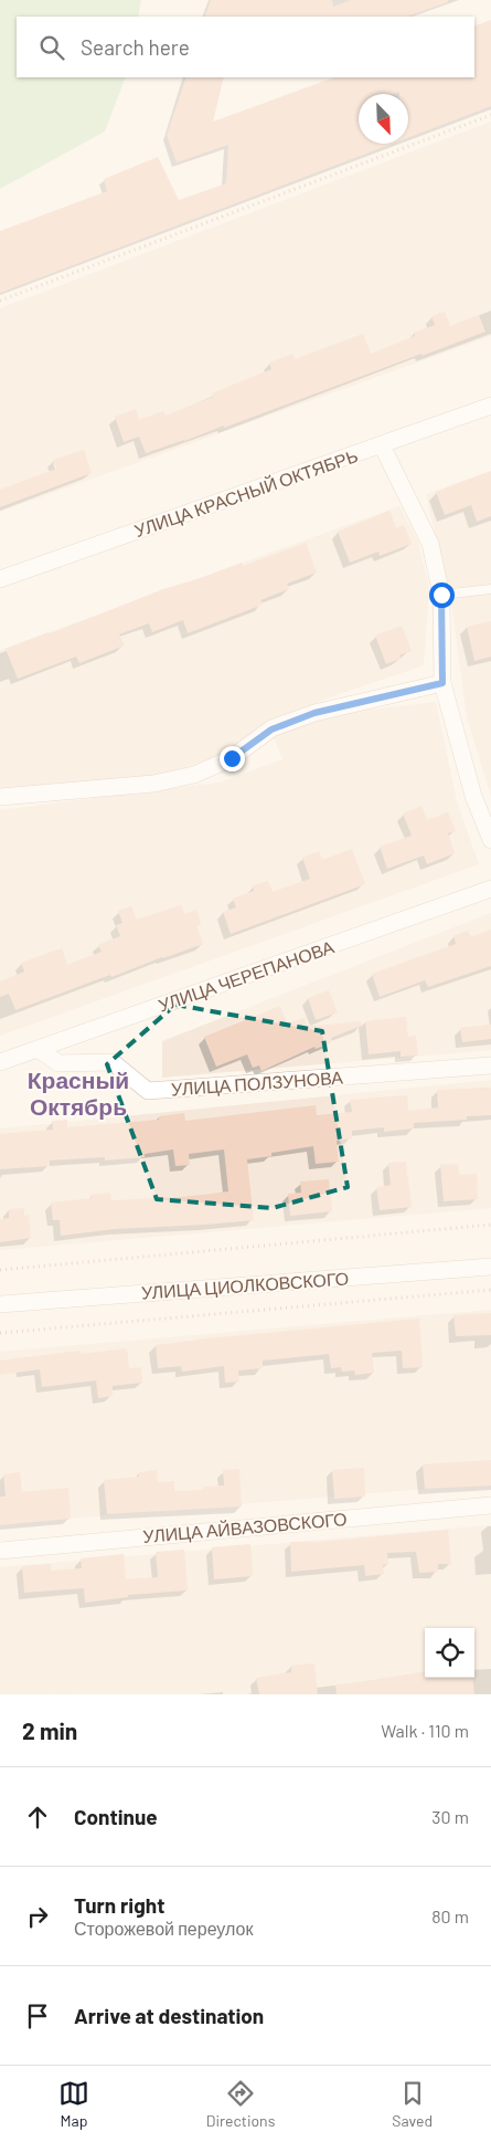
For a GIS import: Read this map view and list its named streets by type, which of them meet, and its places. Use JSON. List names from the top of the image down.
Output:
{
  "streets": {
    "street": [
      "УЛИЦА КРАСНЫЙ ОКТЯБРЬ",
      "УЛИЦА ЧЕРЕПАНОВА",
      "УЛИЦА ПОЛЗУНОВА",
      "УЛИЦА ЦИОЛКОВСКОГО",
      "УЛИЦА АЙВАЗОВСКОГО"
    ]
  },
  "crossings": [
    ["УЛИЦА ЧЕРЕПАНОВА", "УЛИЦА ПОЛЗУНОВА"]
  ],
  "districts": ["Красный Октябрь"],
  "north": "bottom right",
  "page": {
    "search": "Search here",
    "heading": ["2 min", "Walk · 110 m"],
    "list": [
      ["Continue", "30 m"],
      ["Turn right", "Сторожевой переулок", "80 m"],
      "Arrive at destination"
    ],
    "nav": ["Map", "Directions", "Saved"]
  }
}
